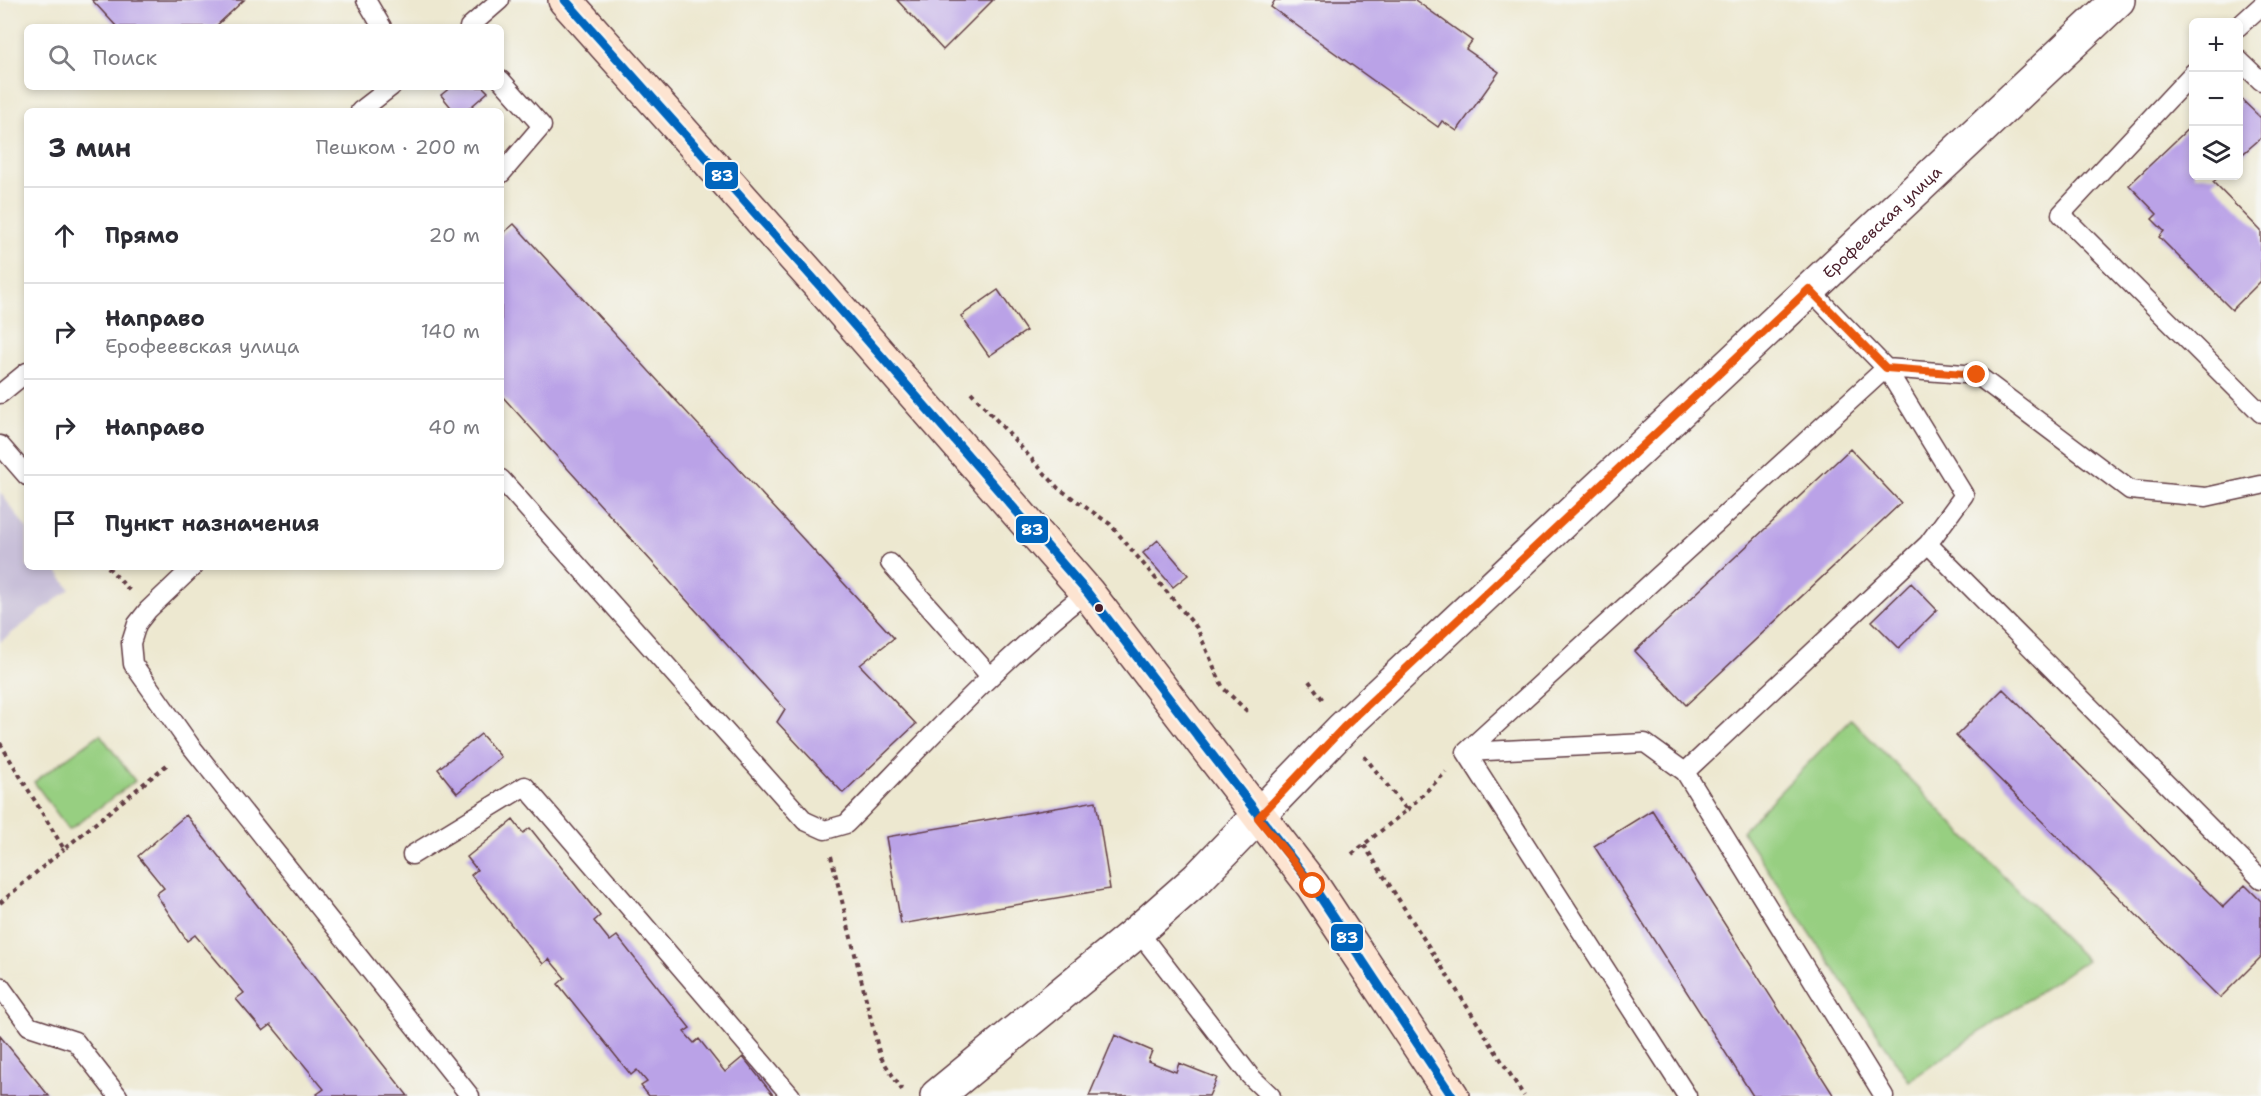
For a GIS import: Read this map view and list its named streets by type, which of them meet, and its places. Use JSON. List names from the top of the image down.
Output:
{
  "streets": {
    "street": ["Ерофеевская улица"]
  },
  "lines": ["transit line 83"],
  "page": {
    "map_buttons": ["+", "−"],
    "search": "Поиск",
    "heading": ["3 мин", "Пешком · 200 m"],
    "list": [
      ["Прямо", "20 m"],
      ["Направо", "Ерофеевская улица", "140 m"],
      ["Направо", "40 m"],
      "Пункт назначения"
    ]
  }
}
